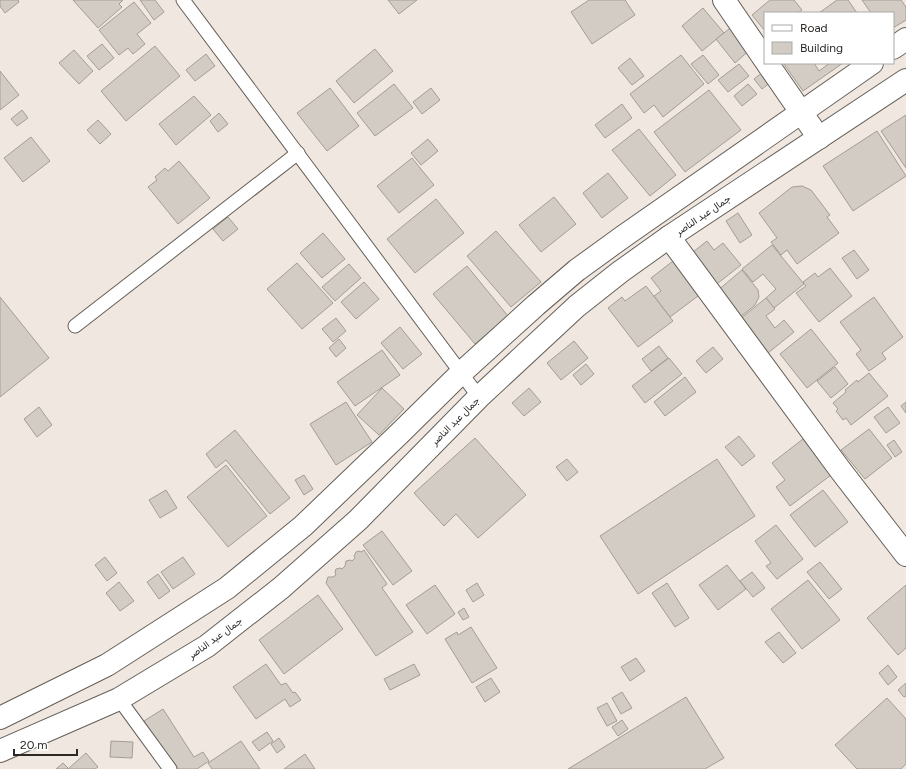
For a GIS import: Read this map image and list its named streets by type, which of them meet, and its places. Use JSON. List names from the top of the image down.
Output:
{
  "streets": {
    "main road": ["جمال عبد الناصر"]
  },
  "legend": ["Road", "Building"],
  "scale_bar": "20 m"
}
